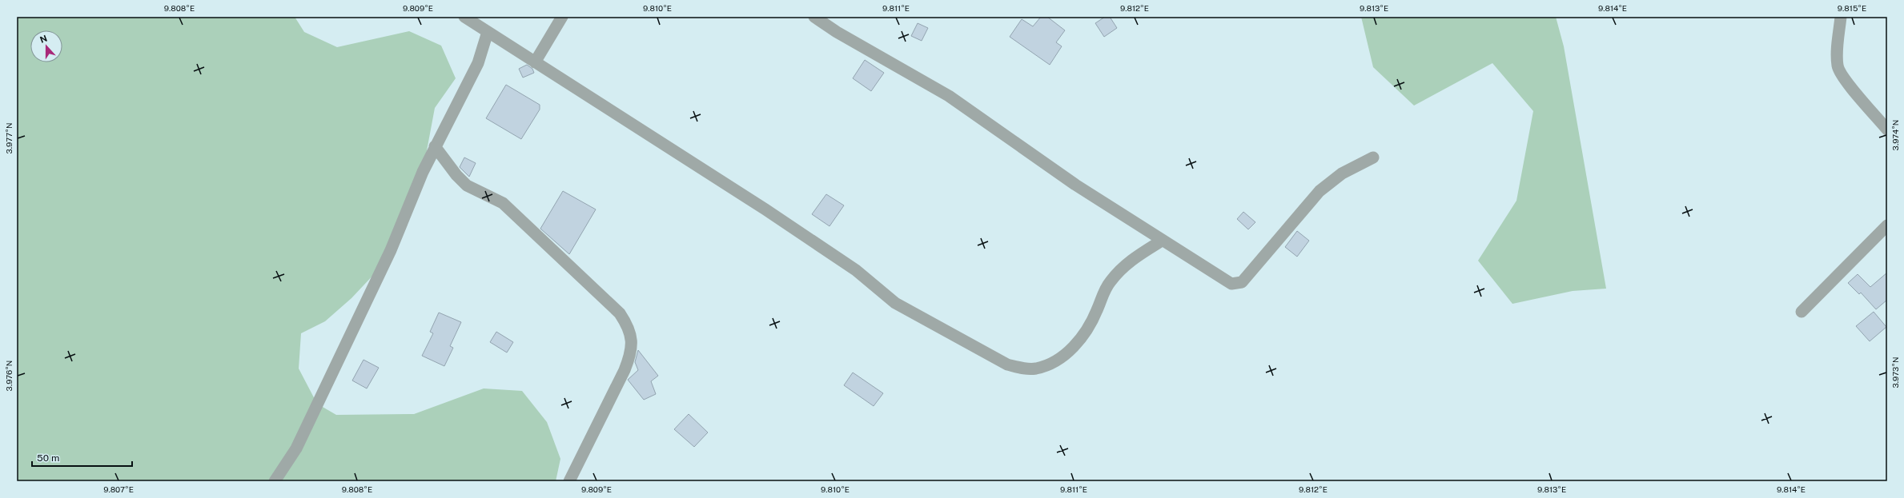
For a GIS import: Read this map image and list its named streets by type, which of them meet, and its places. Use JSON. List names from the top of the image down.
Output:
{
  "scale_bar": "50 m",
  "north": "top",
  "coordinates": [
    "9.808°E",
    "9.809°E",
    "9.810°E",
    "9.811°E",
    "9.812°E",
    "9.813°E",
    "9.814°E",
    "9.815°E",
    "3.974°N",
    "3.977°N",
    "3.973°N",
    "3.976°N",
    "9.807°E"
  ]
}
